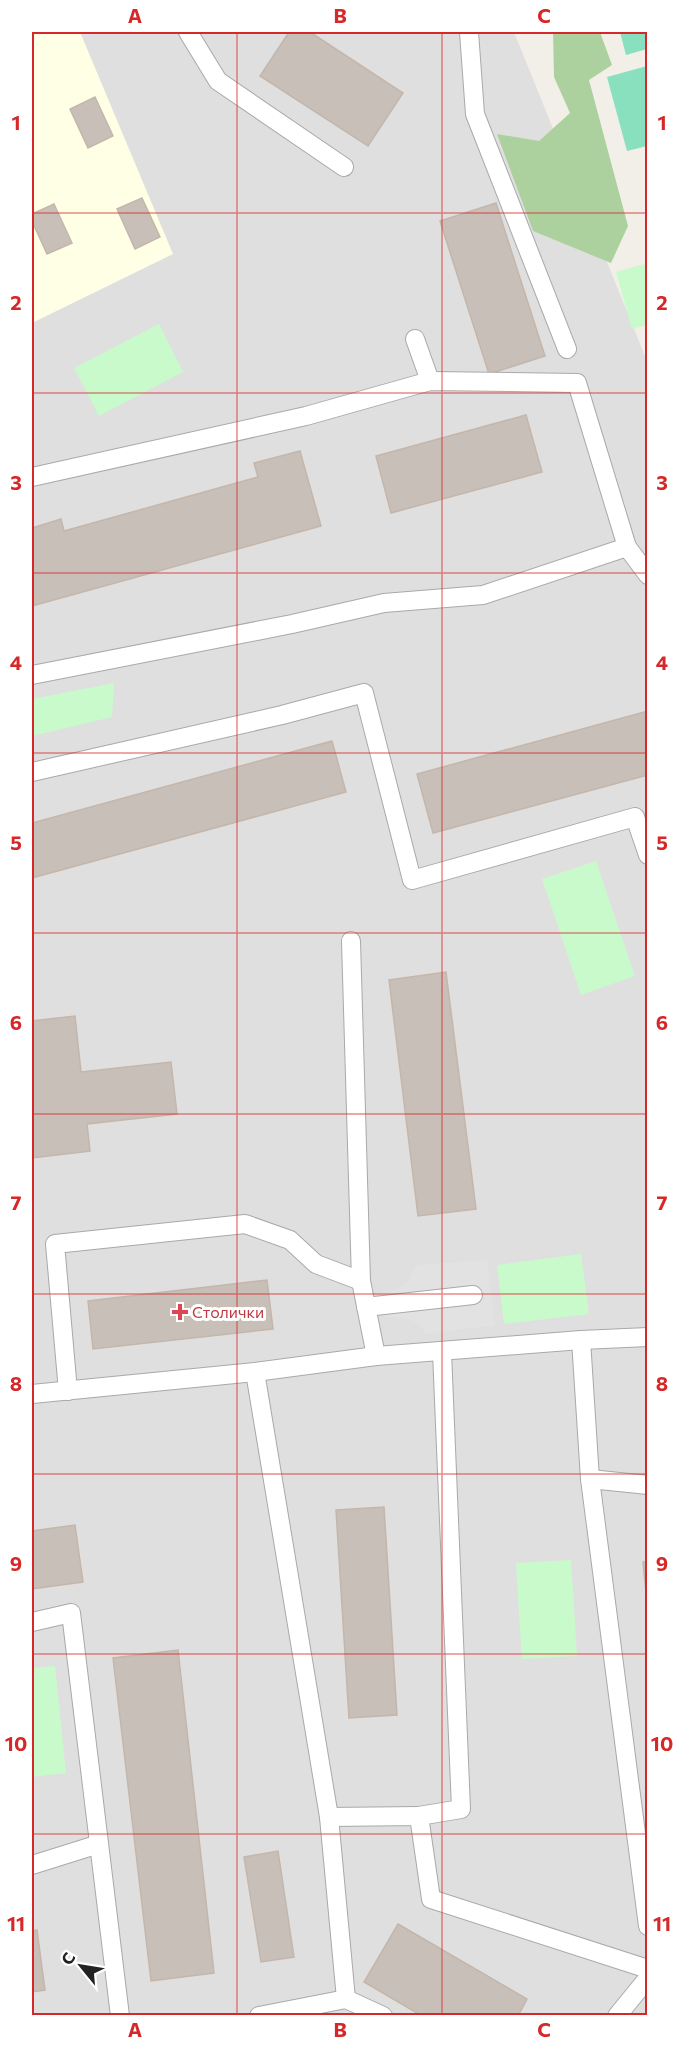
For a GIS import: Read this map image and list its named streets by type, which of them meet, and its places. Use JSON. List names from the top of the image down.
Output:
{
  "places": {
    "health": ["Столички"]
  },
  "north": "top left",
  "grid": {
    "columns": ["A", "B", "C"],
    "rows": [
      "1",
      "2",
      "3",
      "4",
      "5",
      "6",
      "7",
      "8",
      "9",
      "10",
      "11"
    ]
  }
}
